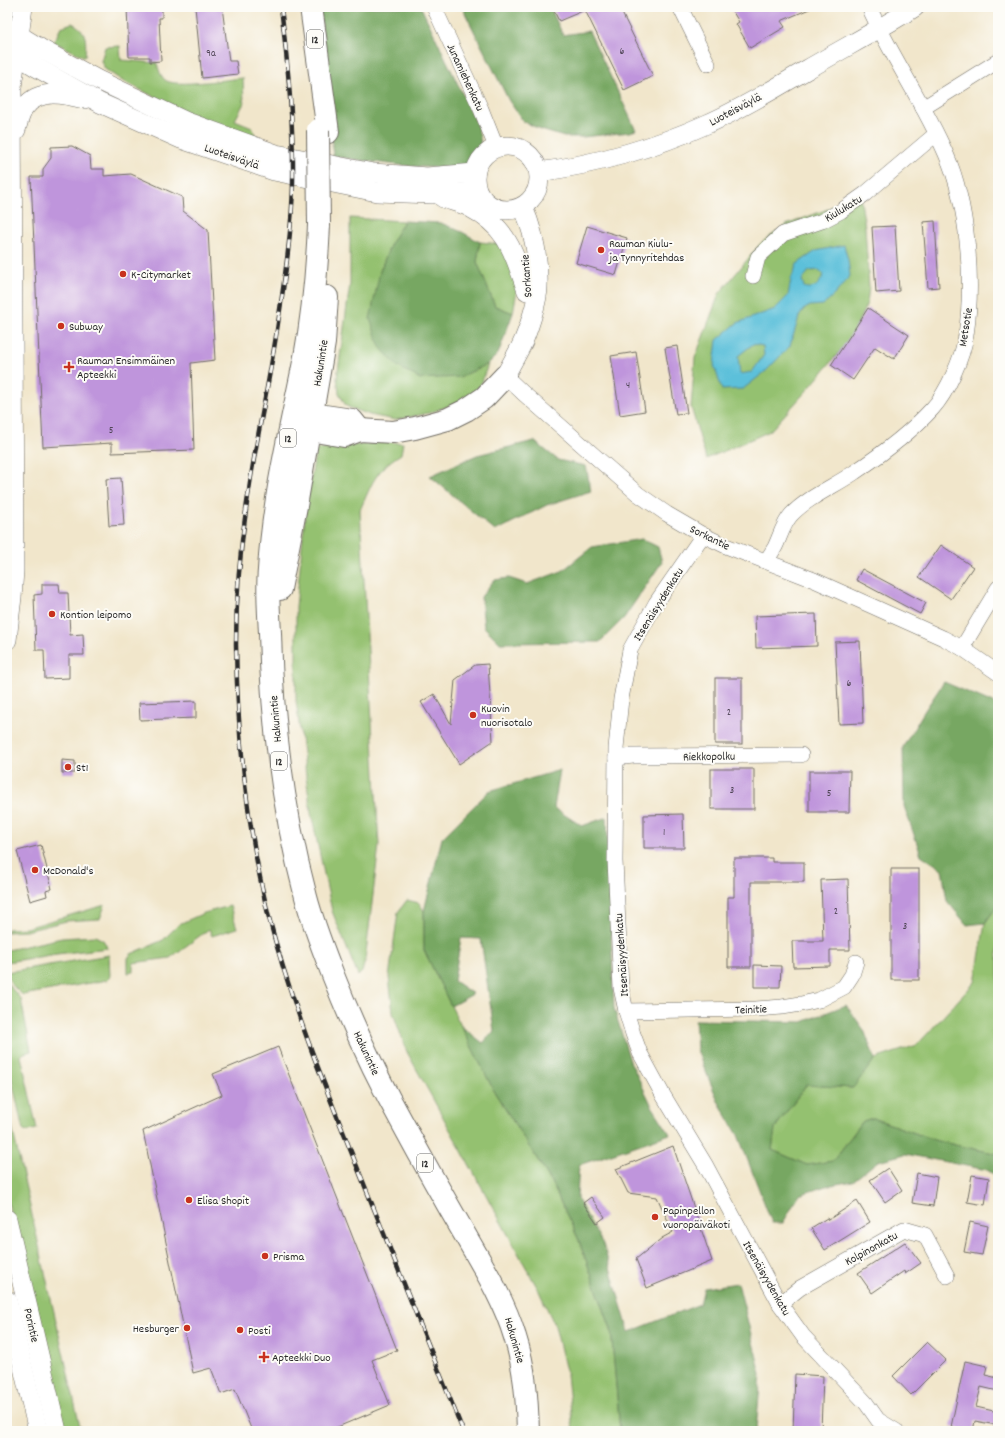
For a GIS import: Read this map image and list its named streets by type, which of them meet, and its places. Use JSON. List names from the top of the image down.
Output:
{
  "streets": {
    "highway": ["12", "Hakunintie"],
    "main road": ["Luoteisväylä", "Sorkantie", "Porintie"],
    "street": [
      "Junamiehenkatu",
      "Kiulukatu",
      "Metsotie",
      "Itsenäisyydenkatu",
      "Riekkopolku",
      "Teinitie",
      "Kolpinonkatu"
    ]
  },
  "crossings": [
    ["Junamiehenkatu", "Luoteisväylä"],
    ["Junamiehenkatu", "Sorkantie"],
    ["Luoteisväylä", "Sorkantie"],
    ["Luoteisväylä", "Metsotie"],
    ["Kiulukatu", "Metsotie"],
    ["Sorkantie", "Metsotie"],
    ["Sorkantie", "Itsenäisyydenkatu"],
    ["Itsenäisyydenkatu", "Riekkopolku"],
    ["Itsenäisyydenkatu", "Teinitie"],
    ["Itsenäisyydenkatu", "Kolpinonkatu"]
  ],
  "places": {
    "other": [
      "Rauman Kiulu- ja Tynnyritehdas",
      "K-Citymarket",
      "Subway",
      "Kontion leipomo",
      "Kuovin nuorisotalo",
      "St1",
      "McDonald's",
      "Elisa Shopit",
      "Papinpellon vuoropäiväkoti",
      "Prisma",
      "Hesburger",
      "Posti"
    ],
    "health": ["Rauman Ensimmäinen Apteekki", "Apteekki Duo"]
  },
  "house_numbers": [
    "6",
    "9a",
    "4",
    "5",
    "6",
    "2",
    "3",
    "5",
    "1",
    "2",
    "3"
  ]
}
